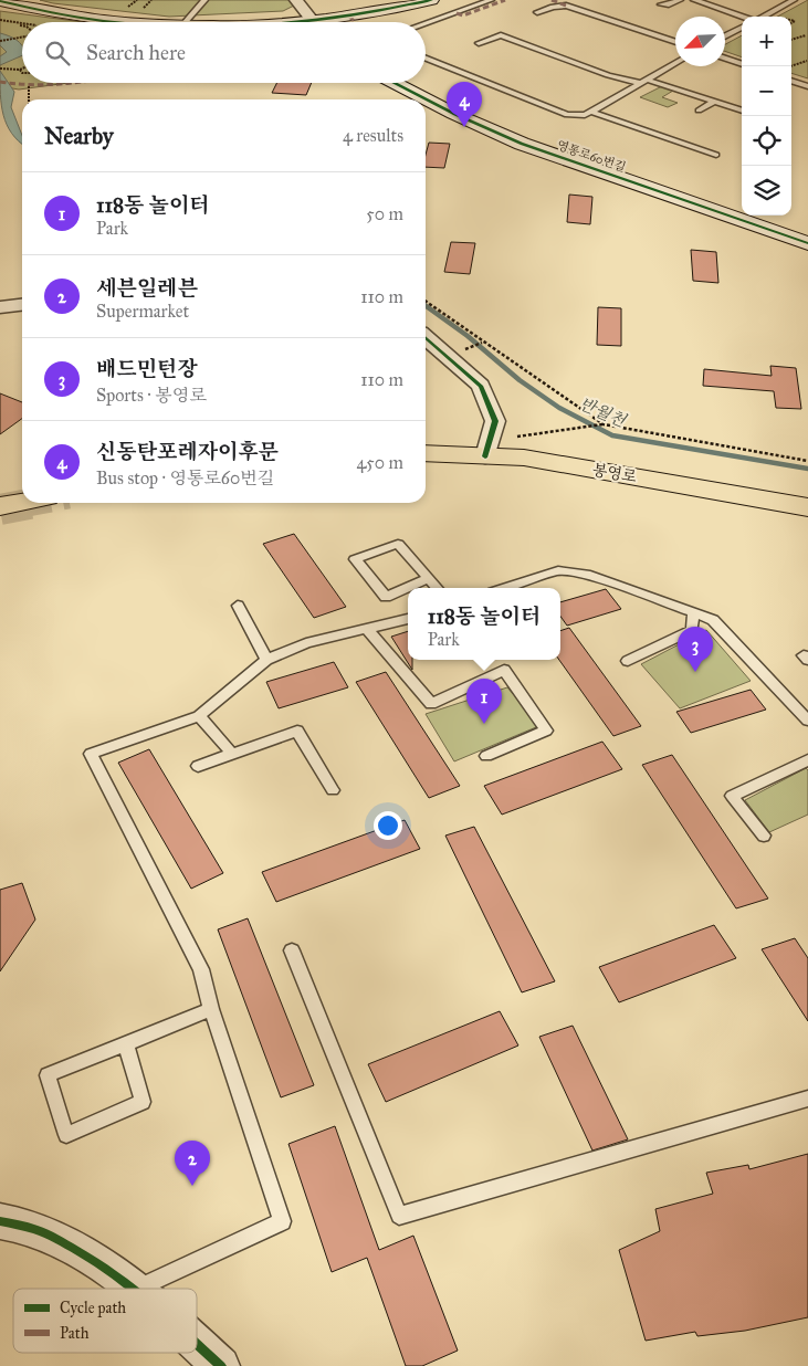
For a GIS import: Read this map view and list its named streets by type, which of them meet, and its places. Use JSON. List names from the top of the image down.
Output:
{
  "streets": {
    "highway": ["봉영로"],
    "street": ["영통로60번길"]
  },
  "water": ["반월천"],
  "legend": ["Cycle path", "Path"],
  "north": "bottom left",
  "page": {
    "map_buttons": ["+", "−"],
    "search": "Search here",
    "pins": [
      "4",
      "3",
      "1",
      "2"
    ],
    "heading": ["Nearby", "4 results"],
    "list": [
      {
        "mark": "1",
        "name": "118동 놀이터",
        "note": "Park",
        "value": "50 m"
      },
      {
        "mark": "2",
        "name": "세븐일레븐",
        "note": "Supermarket",
        "value": "110 m"
      },
      {
        "mark": "3",
        "name": "배드민턴장",
        "note": "Sports · 봉영로",
        "value": "110 m"
      },
      {
        "mark": "4",
        "name": "신동탄포레자이후문",
        "note": "Bus stop · 영통로60번길",
        "value": "450 m"
      }
    ],
    "popup": ["118동 놀이터", "Park"]
  }
}
